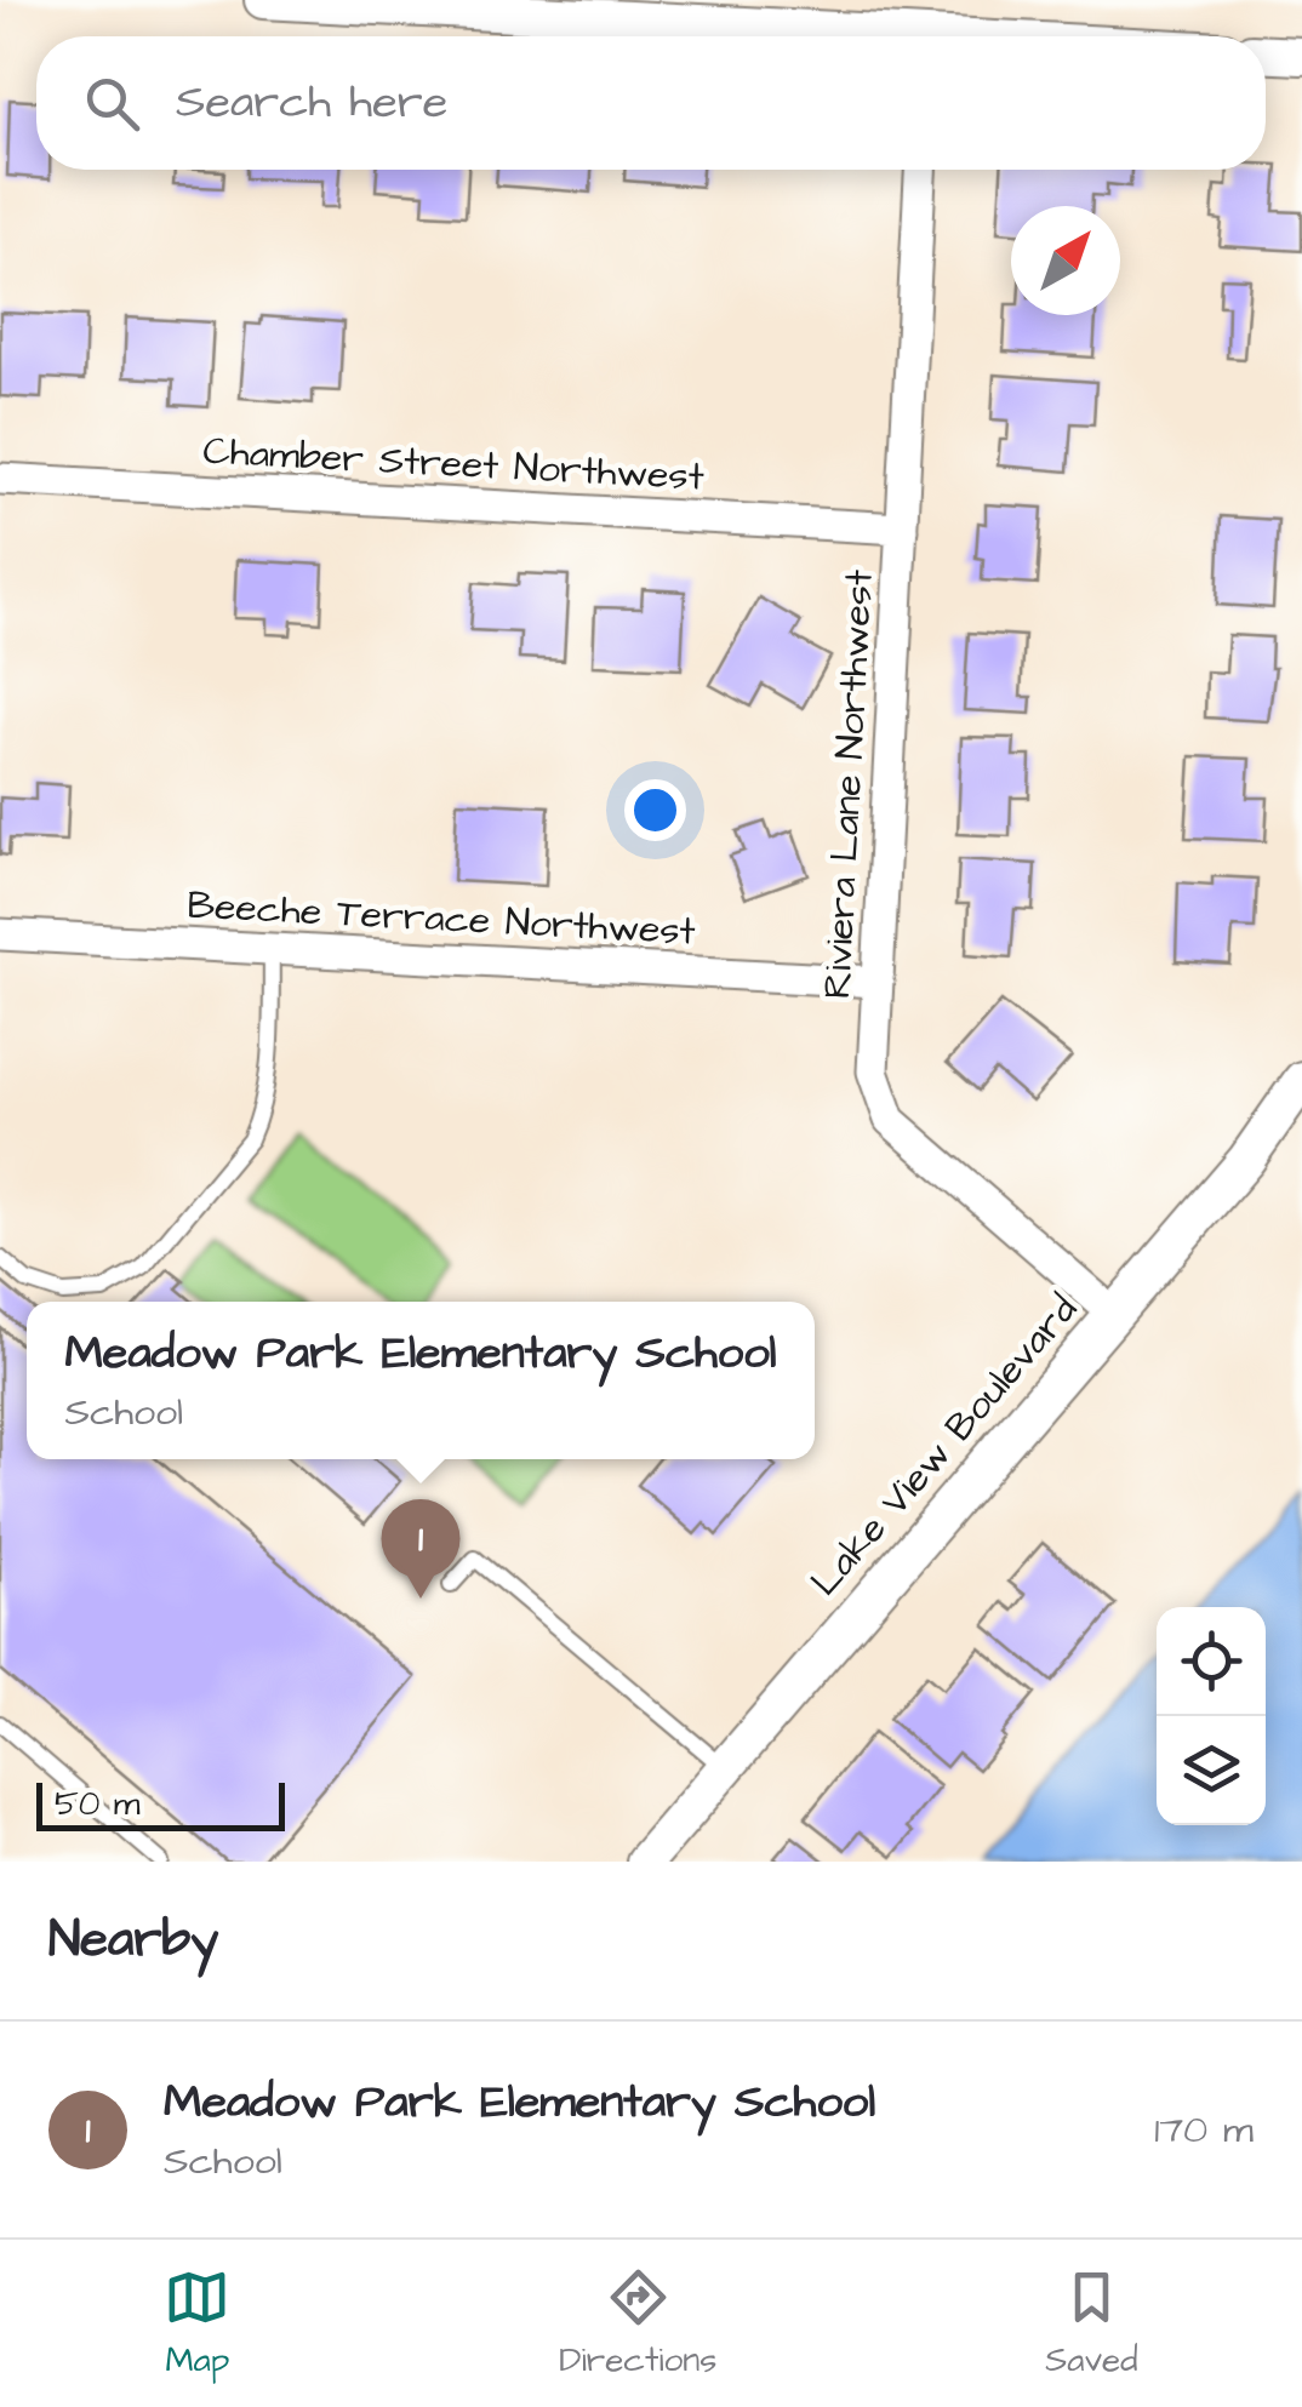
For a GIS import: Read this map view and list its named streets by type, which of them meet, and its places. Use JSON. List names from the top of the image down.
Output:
{
  "streets": {
    "street": [
      "Chamber Street Northwest",
      "Riviera Lane Northwest",
      "Beeche Terrace Northwest",
      "Lake View Boulevard"
    ]
  },
  "crossings": [
    ["Chamber Street Northwest", "Riviera Lane Northwest"],
    ["Riviera Lane Northwest", "Beeche Terrace Northwest"],
    ["Riviera Lane Northwest", "Lake View Boulevard"]
  ],
  "scale_bar": "50 m",
  "north": "top right",
  "page": {
    "search": "Search here",
    "popup": ["Meadow Park Elementary School", "School"],
    "pins": "1",
    "scale": "50 m",
    "heading": "Nearby",
    "list": [
      {
        "mark": "1",
        "name": "Meadow Park Elementary School",
        "note": "School",
        "value": "170 m"
      }
    ],
    "nav": ["Map", "Directions", "Saved"]
  }
}
